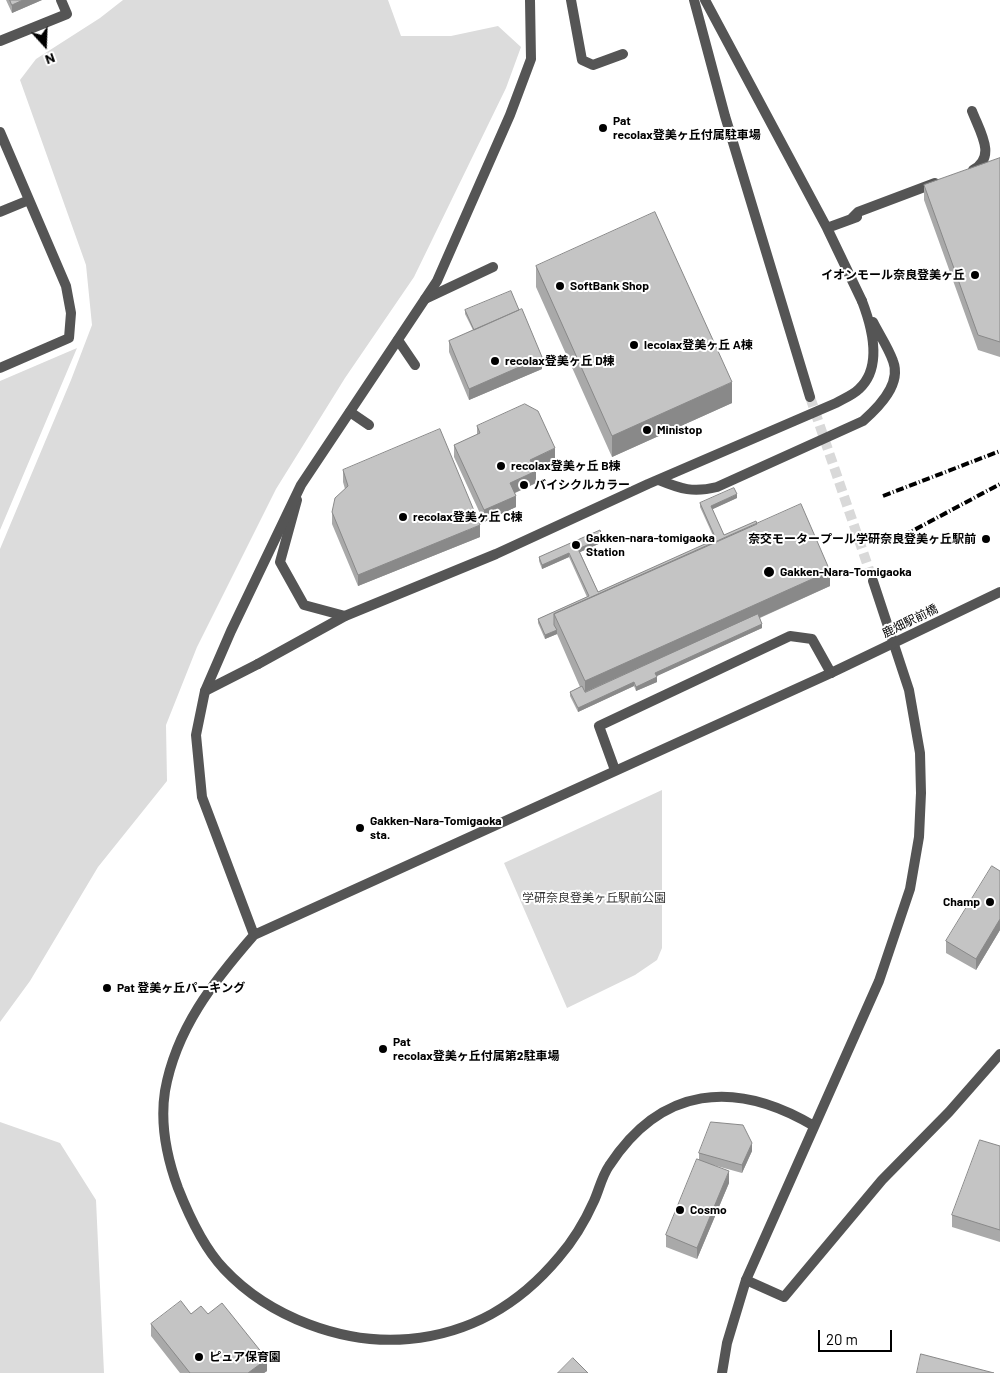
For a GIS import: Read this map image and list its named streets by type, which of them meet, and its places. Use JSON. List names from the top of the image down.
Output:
{
  "streets": {
    "street": ["鹿畑駅前橋"]
  },
  "parks": ["学研奈良登美ヶ丘駅前公園"],
  "places": [
    "Pat recolax登美ヶ丘付属駐車場",
    "イオンモール奈良登美ヶ丘",
    "SoftBank Shop",
    "lecolax登美ヶ丘 A棟",
    "recolax登美ヶ丘 D棟",
    "Ministop",
    "recolax登美ヶ丘 B棟",
    "バイシクルカラー",
    "recolax登美ヶ丘 C棟",
    "奈交モータープール学研奈良登美ヶ丘駅前",
    "Gakken-nara-tomigaoka Station",
    "Gakken-Nara-Tomigaoka",
    "Gakken-Nara-Tomigaoka sta.",
    "Champ",
    "Pat 登美ヶ丘パーキング",
    "Pat recolax登美ヶ丘付属第2駐車場",
    "Cosmo",
    "ピュア保育園"
  ],
  "scale_bar": "20 m",
  "north": "bottom"
}
